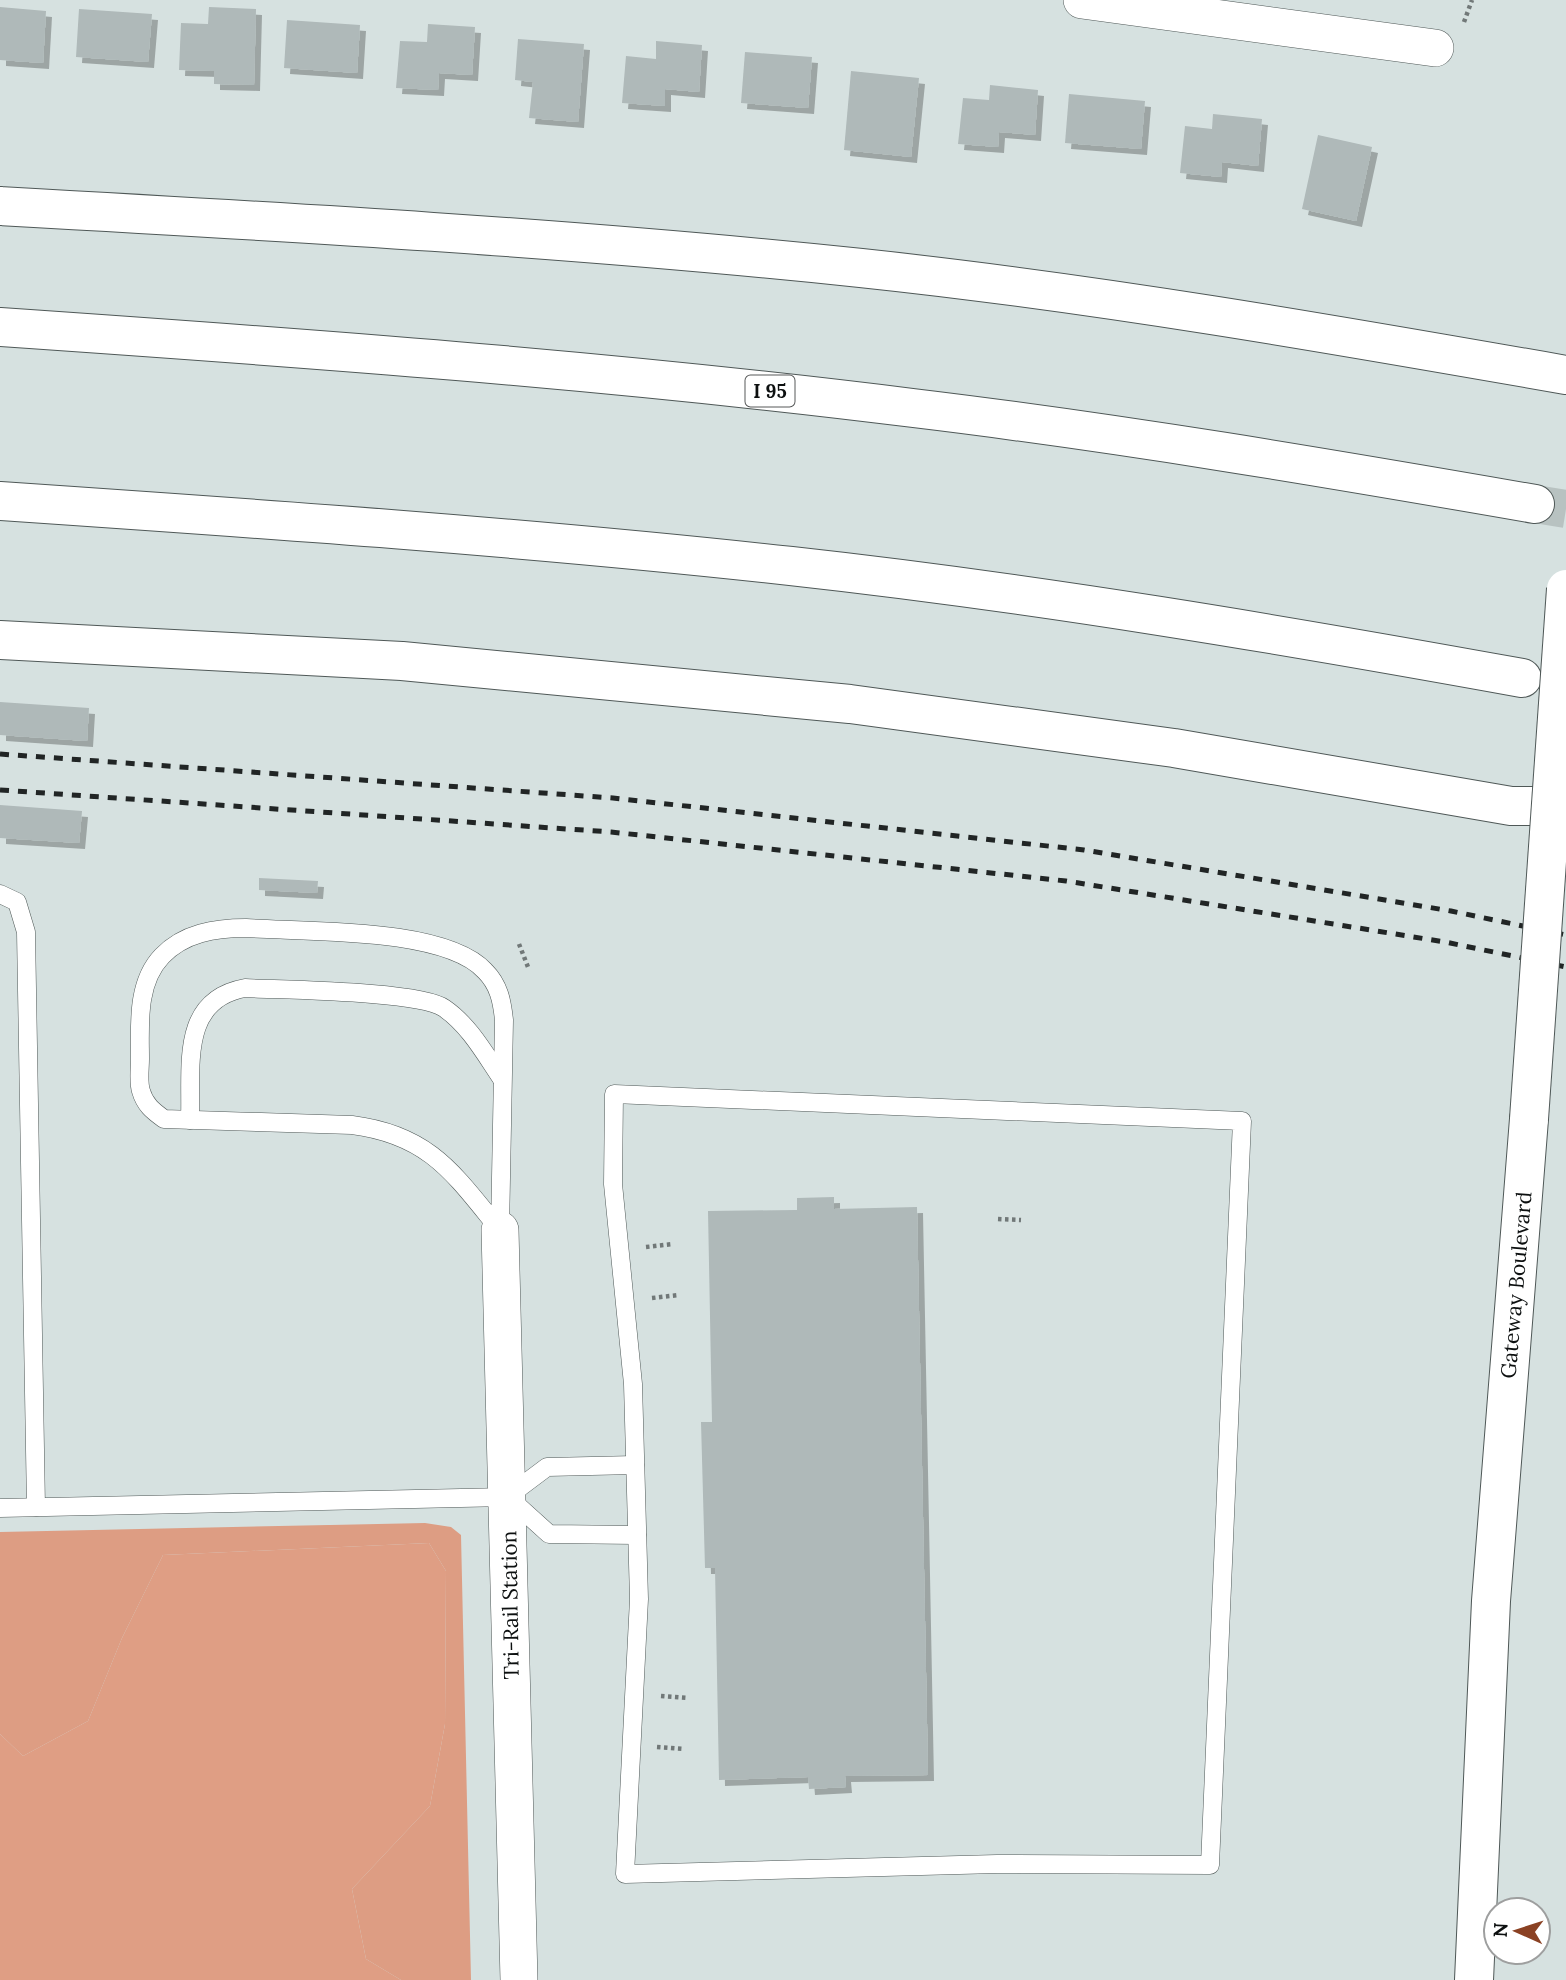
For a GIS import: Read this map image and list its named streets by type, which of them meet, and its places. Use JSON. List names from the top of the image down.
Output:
{
  "streets": {
    "main road": ["I 95", "Gateway Boulevard"],
    "street": ["Tri-Rail Station"]
  },
  "north": "left"
}
